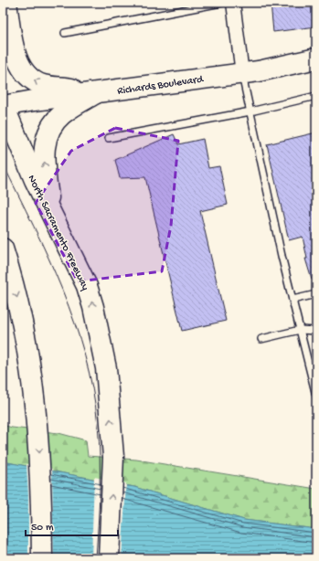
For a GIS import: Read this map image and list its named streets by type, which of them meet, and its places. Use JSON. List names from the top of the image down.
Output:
{
  "streets": {
    "main road": ["Richards Boulevard", "North Sacramento Freeway"]
  },
  "crossings": [
    ["Richards Boulevard", "North Sacramento Freeway"]
  ],
  "scale_bar": "50 m"
}
